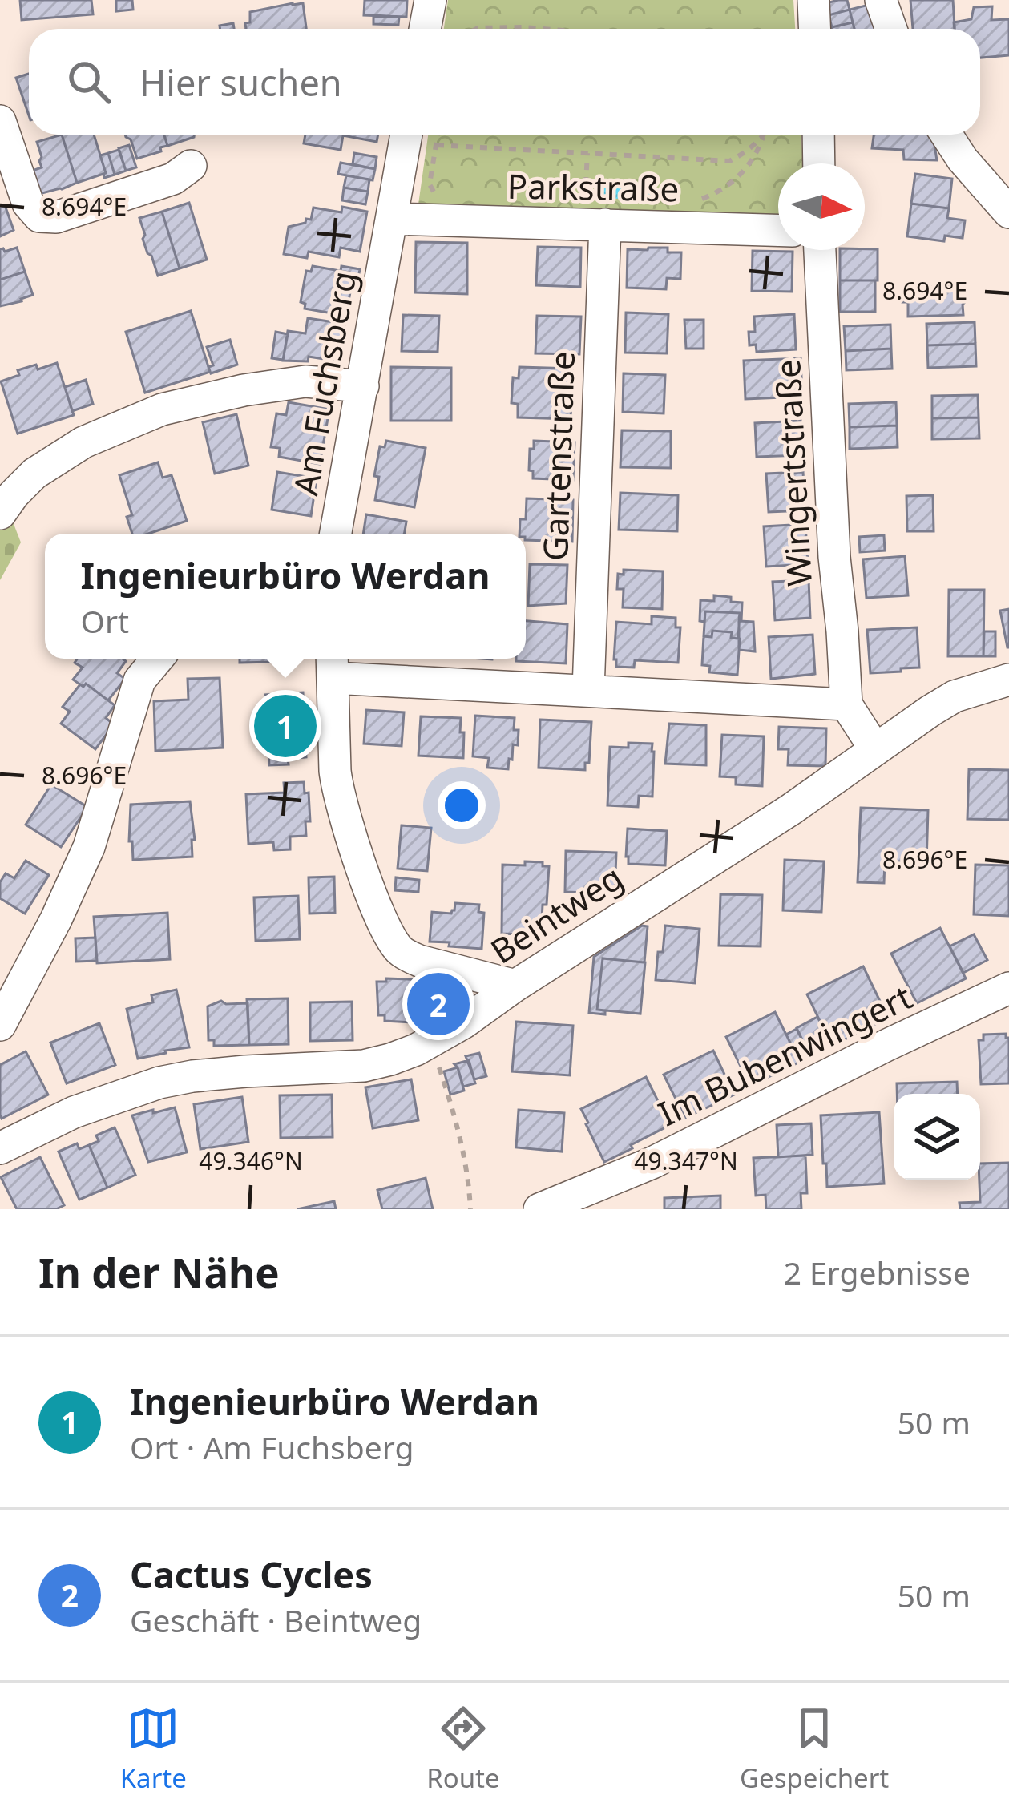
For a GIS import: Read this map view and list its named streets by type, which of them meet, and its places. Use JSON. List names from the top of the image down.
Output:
{
  "streets": {
    "street": [
      "Parkstraße",
      "Am Fuchsberg",
      "Gartenstraße",
      "Wingertstraße",
      "Beintweg",
      "Im Bubenwingert"
    ]
  },
  "crossings": [
    ["Parkstraße", "Am Fuchsberg"],
    ["Parkstraße", "Gartenstraße"]
  ],
  "north": "right",
  "page": {
    "search": "Hier suchen",
    "popup": ["Ingenieurbüro Werdan", "Ort"],
    "pins": ["1", "2"],
    "heading": ["In der Nähe", "2 Ergebnisse"],
    "list": [
      {
        "mark": "1",
        "name": "Ingenieurbüro Werdan",
        "note": "Ort · Am Fuchsberg",
        "value": "50 m"
      },
      {
        "mark": "2",
        "name": "Cactus Cycles",
        "note": "Geschäft · Beintweg",
        "value": "50 m"
      }
    ],
    "nav": ["Karte", "Route", "Gespeichert"]
  },
  "coordinates": [
    "8.694°E",
    "8.696°E",
    "49.346°N",
    "49.347°N"
  ]
}
